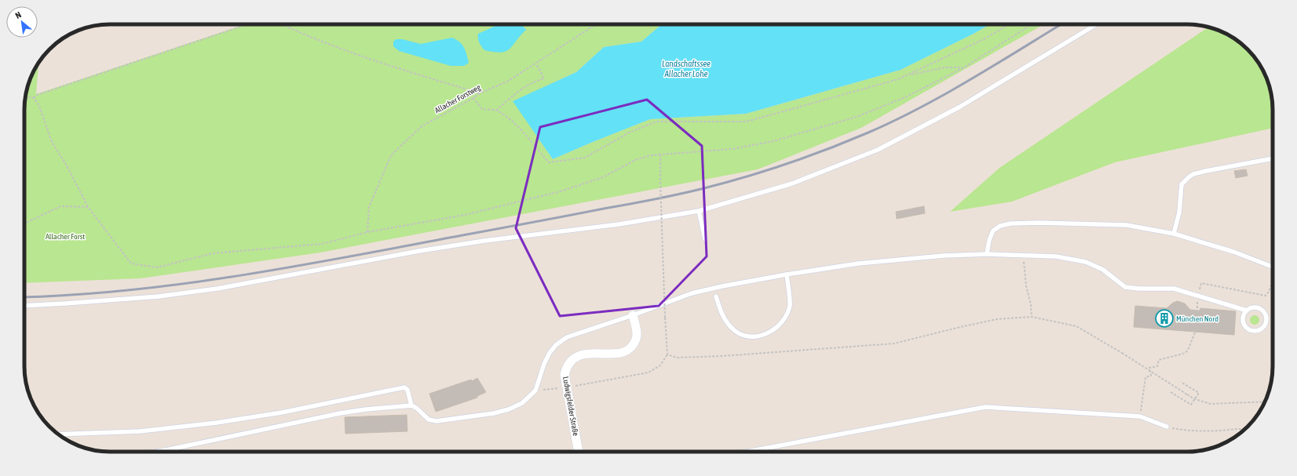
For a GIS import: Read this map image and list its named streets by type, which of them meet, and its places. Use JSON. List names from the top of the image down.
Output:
{
  "streets": {
    "street": ["Ludwigsfelder Straße"],
    "path": ["Allacher Forstweg"]
  },
  "water": ["Landschaftssee Allacher Lohe"],
  "parks": ["Allacher Forst"],
  "places": {
    "building": ["München Nord"]
  },
  "north": "top left"
}
